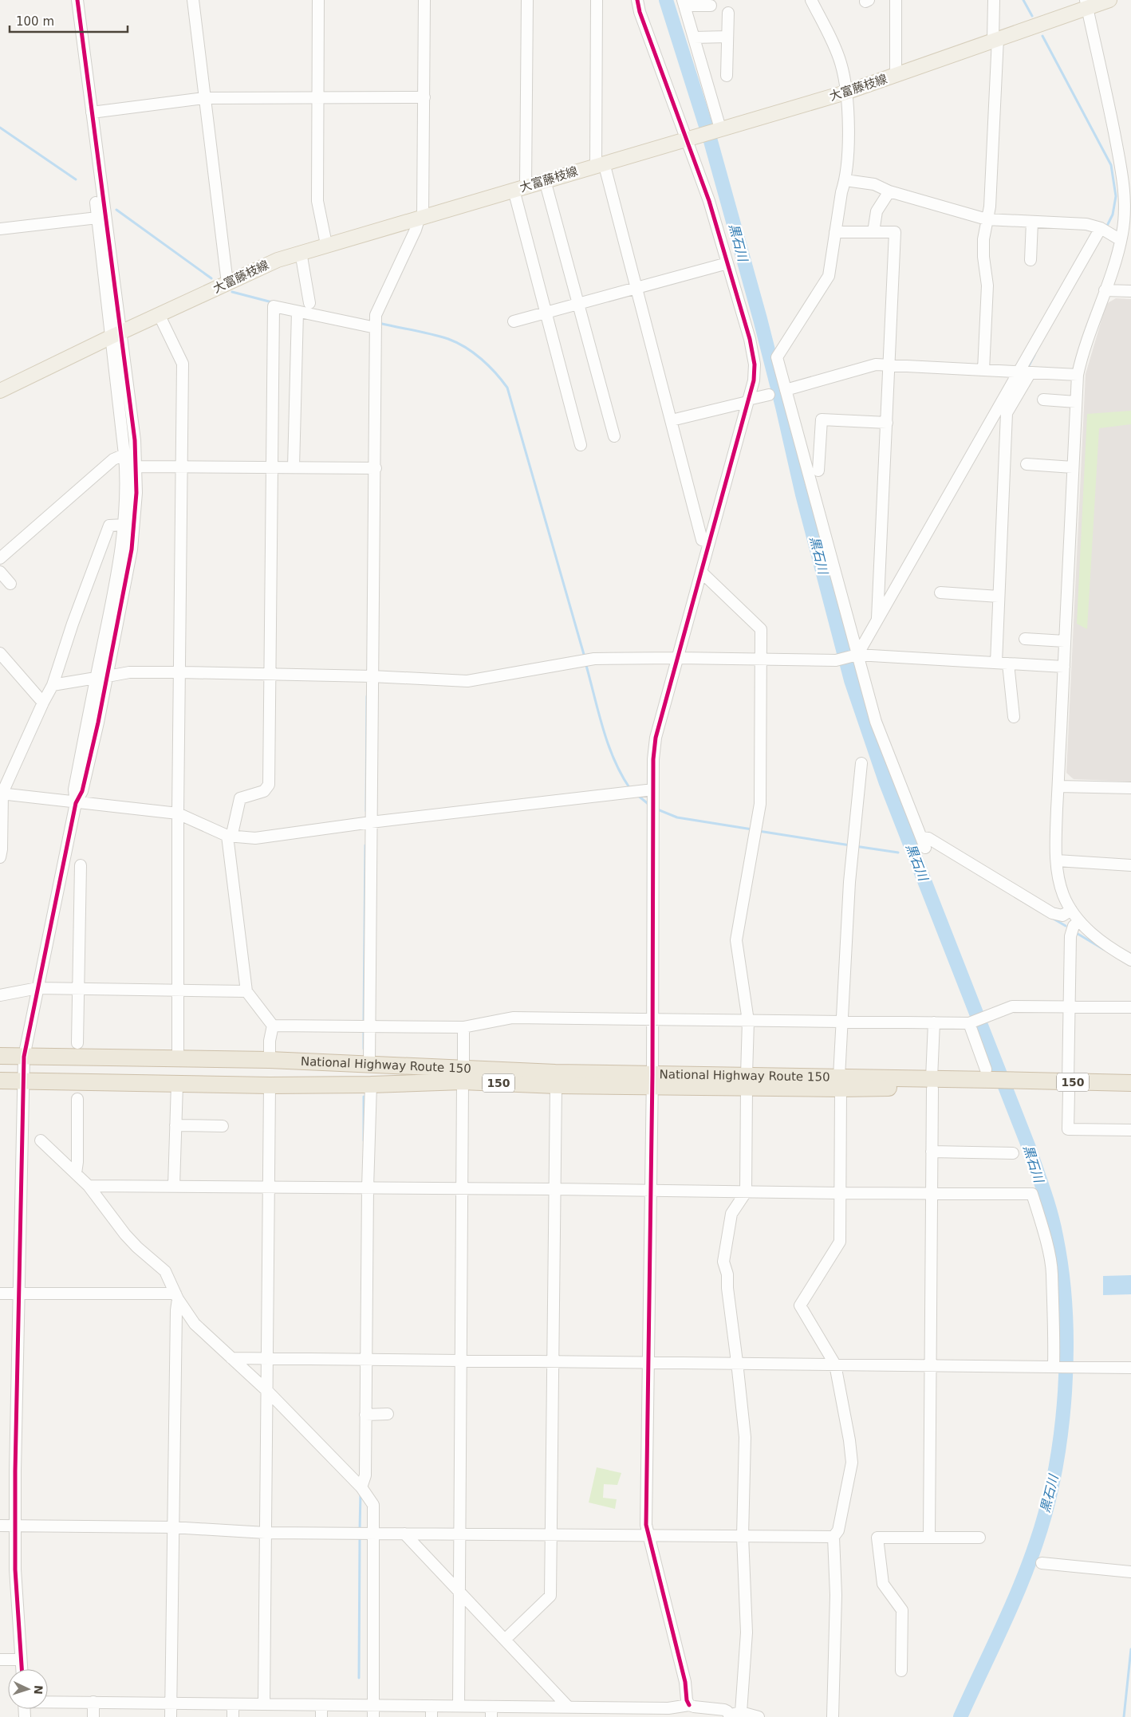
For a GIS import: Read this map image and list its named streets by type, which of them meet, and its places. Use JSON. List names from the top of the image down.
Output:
{
  "streets": {
    "highway": ["National Highway Route 150", "150"],
    "main road": ["大富藤枝線"]
  },
  "water": ["黒石川"],
  "scale_bar": "100 m",
  "north": "right"
}
